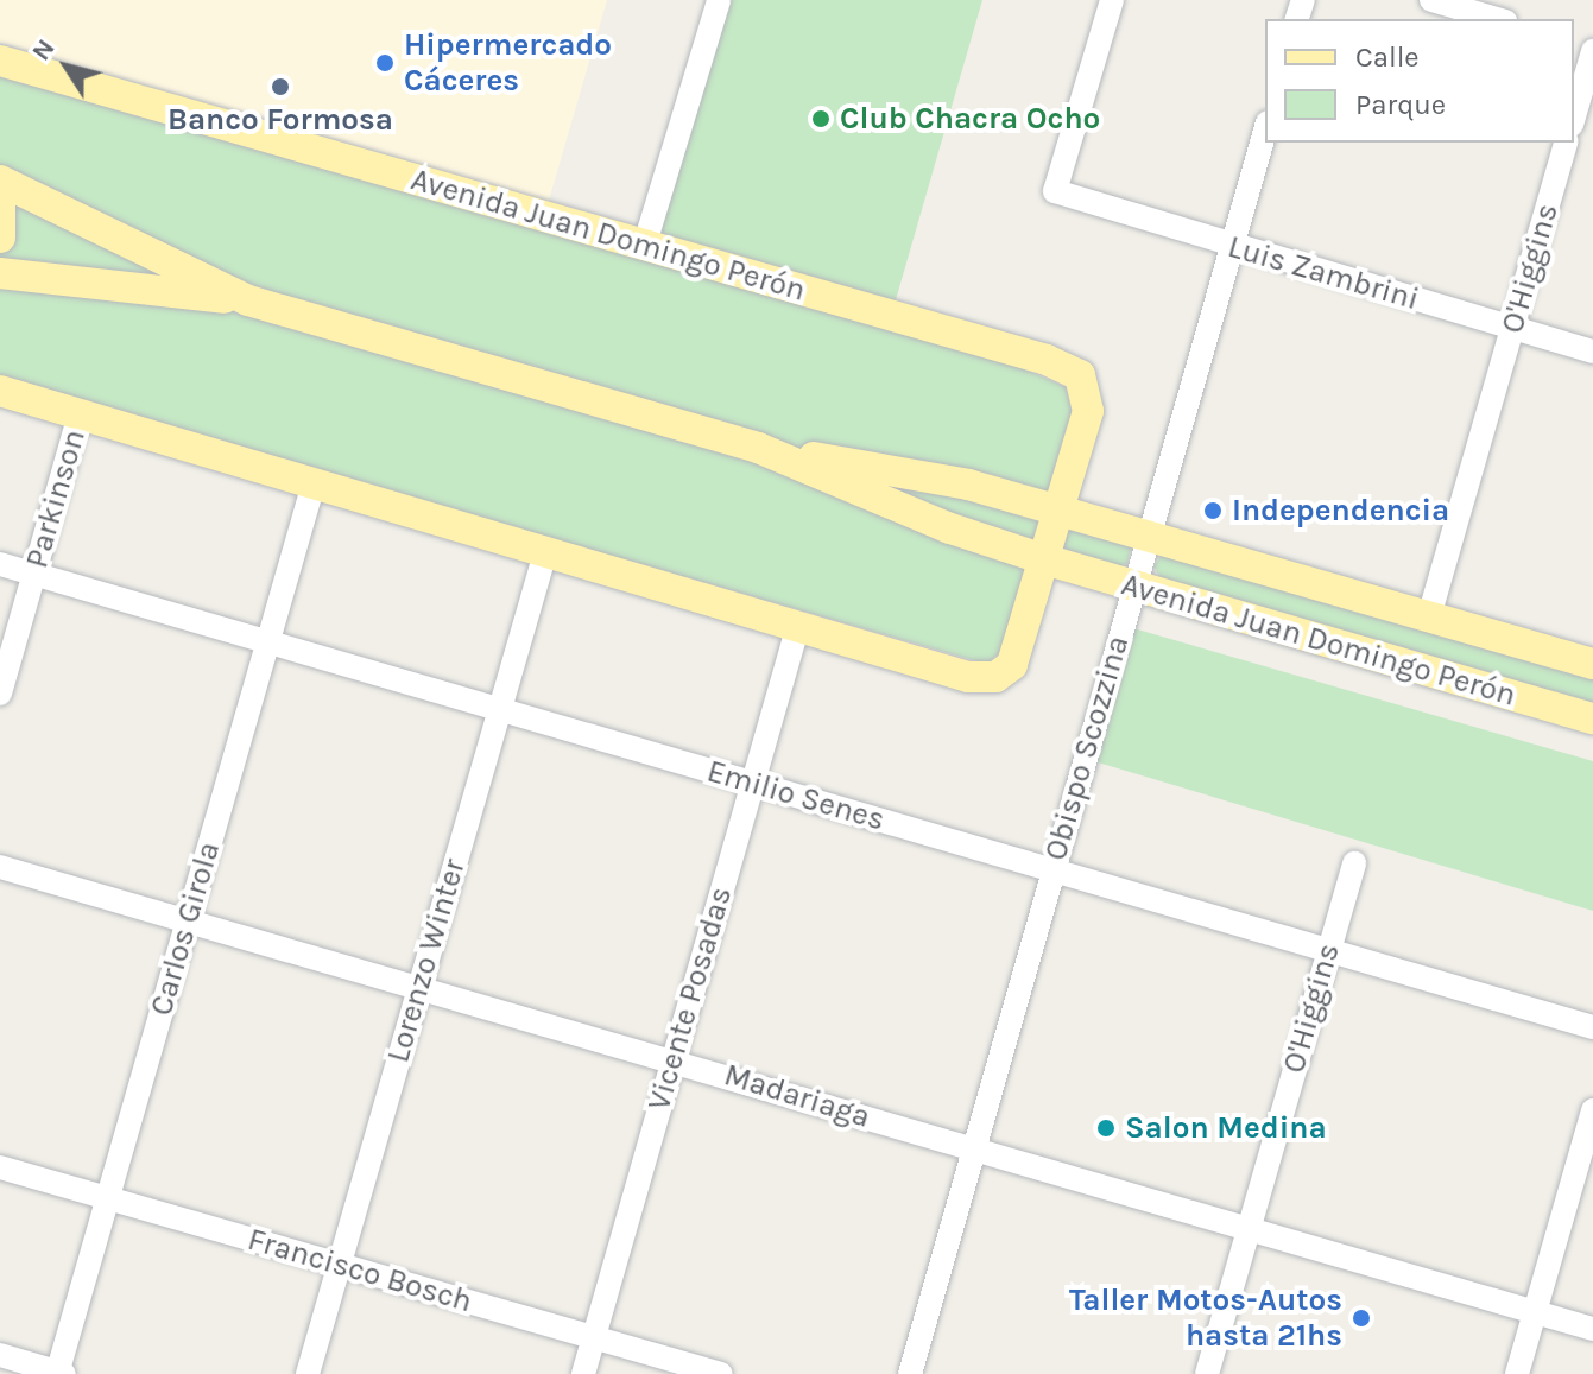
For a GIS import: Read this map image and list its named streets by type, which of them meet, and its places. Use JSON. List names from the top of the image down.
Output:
{
  "streets": {
    "main road": ["Avenida Juan Domingo Perón"],
    "street": [
      "O'Higgins",
      "Luis Zambrini",
      "Parkinson",
      "Obispo Scozzina",
      "Emilio Senes",
      "Carlos Girola",
      "Lorenzo Winter",
      "Vicente Posadas",
      "Madariaga",
      "Francisco Bosch"
    ]
  },
  "crossings": [
    ["Avenida Juan Domingo Perón", "O'Higgins"],
    ["Avenida Juan Domingo Perón", "Obispo Scozzina"],
    ["O'Higgins", "Luis Zambrini"],
    ["O'Higgins", "Emilio Senes"],
    ["O'Higgins", "Madariaga"],
    ["Luis Zambrini", "Obispo Scozzina"],
    ["Parkinson", "Emilio Senes"],
    ["Obispo Scozzina", "Emilio Senes"],
    ["Obispo Scozzina", "Madariaga"],
    ["Emilio Senes", "Carlos Girola"],
    ["Emilio Senes", "Lorenzo Winter"],
    ["Emilio Senes", "Vicente Posadas"],
    ["Carlos Girola", "Madariaga"],
    ["Carlos Girola", "Francisco Bosch"],
    ["Lorenzo Winter", "Madariaga"],
    ["Lorenzo Winter", "Francisco Bosch"],
    ["Vicente Posadas", "Madariaga"],
    ["Vicente Posadas", "Francisco Bosch"]
  ],
  "places": [
    "Hipermercado Cáceres",
    "Banco Formosa",
    "Club Chacra Ocho",
    "Independencia",
    "Salon Medina",
    "Taller Motos-Autos hasta 21hs"
  ],
  "legend": ["Calle", "Parque"],
  "north": "top left"
}
